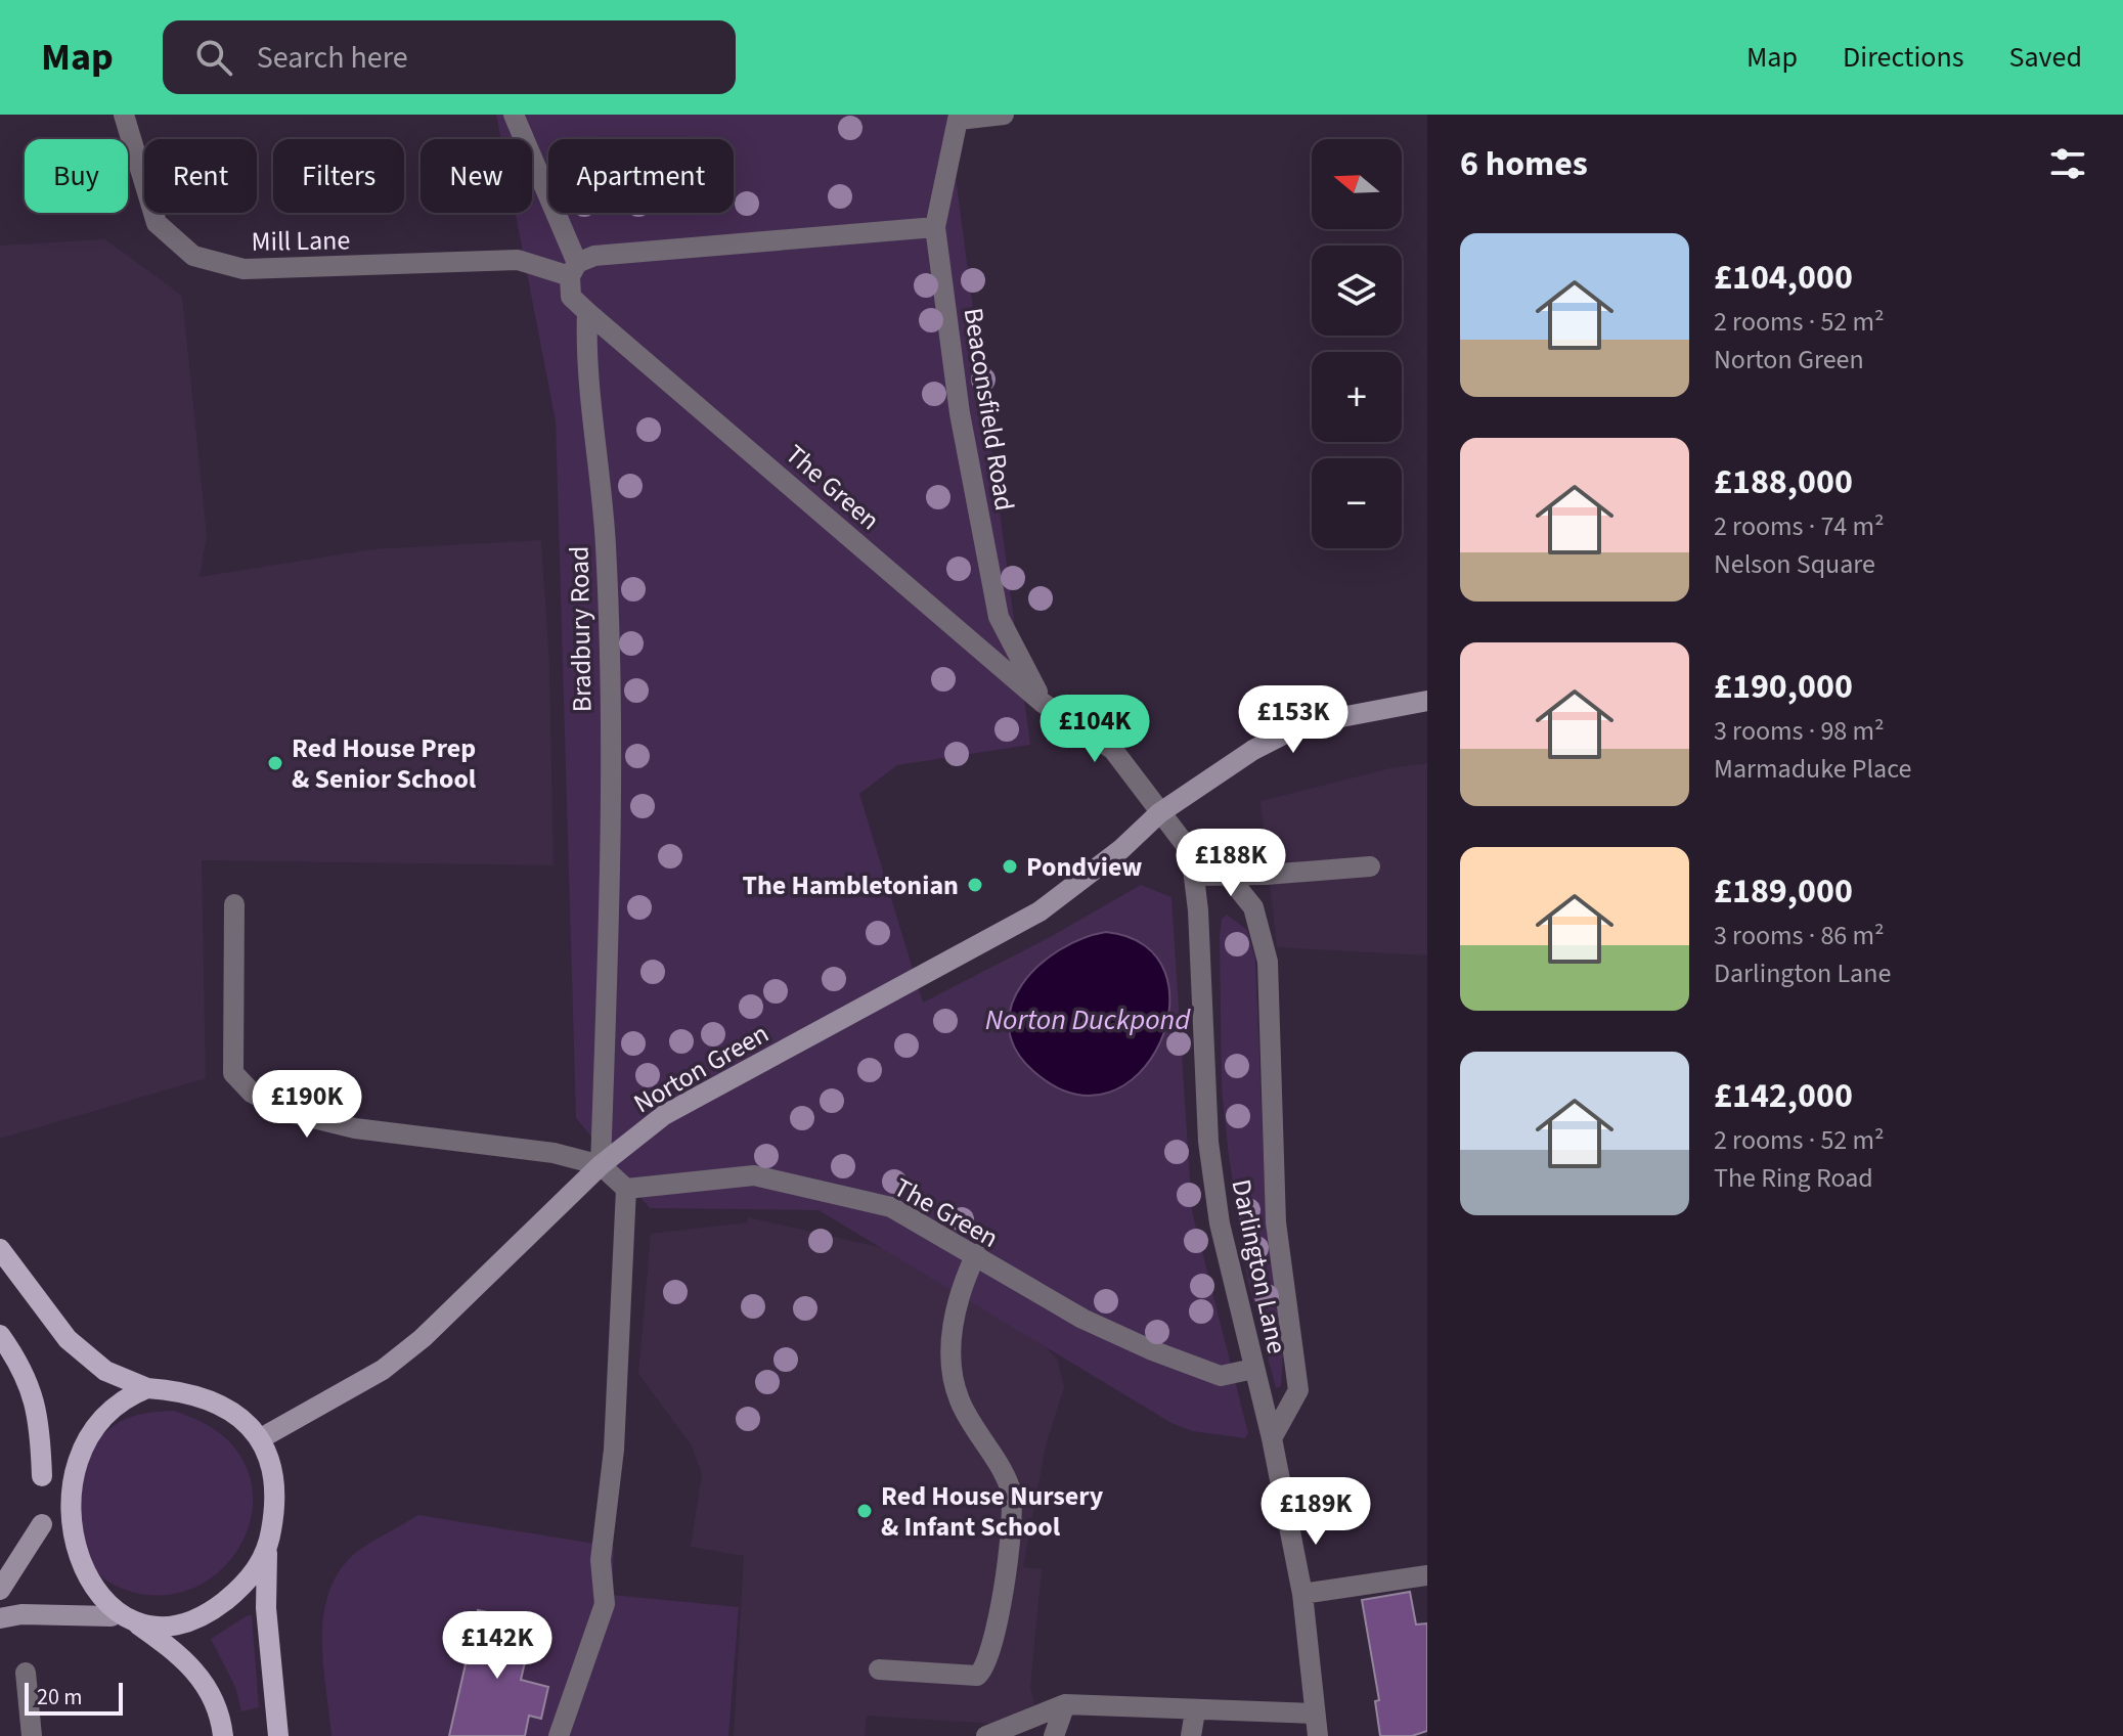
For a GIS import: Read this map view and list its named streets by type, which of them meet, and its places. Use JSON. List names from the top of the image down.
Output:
{
  "streets": {
    "main road": ["Norton Green"],
    "street": [
      "Mill Lane",
      "Beaconsfield Road",
      "The Green",
      "Bradbury Road",
      "Darlington Lane"
    ]
  },
  "crossings": [
    ["Mill Lane", "Bradbury Road"],
    ["Beaconsfield Road", "The Green"],
    ["The Green", "Bradbury Road"],
    ["The Green", "Norton Green"],
    ["The Green", "Darlington Lane"],
    ["Bradbury Road", "Norton Green"],
    ["Norton Green", "Darlington Lane"]
  ],
  "water": ["Norton Duckpond"],
  "places": [
    "Red House Prep & Senior School",
    "Pondview",
    "The Hambletonian",
    "Red House Nursery & Infant School"
  ],
  "scale_bar": "20 m",
  "north": "left",
  "page": {
    "header": "Map",
    "search": "Search here",
    "nav": ["Map", "Directions", "Saved"],
    "heading": "6 homes",
    "map_buttons": ["+", "−"],
    "chip": [
      "Buy",
      "Rent",
      "Filters",
      "New",
      "Apartment"
    ],
    "list": [
      {
        "name": "£104,000",
        "note": "2 rooms · 52 m² · Norton Green"
      },
      {
        "name": "£188,000",
        "note": "2 rooms · 74 m² · Nelson Square"
      },
      {
        "name": "£190,000",
        "note": "3 rooms · 98 m² · Marmaduke Place"
      },
      {
        "name": "£189,000",
        "note": "3 rooms · 86 m² · Darlington Lane"
      },
      {
        "name": "£142,000",
        "note": "2 rooms · 52 m² · The Ring Road"
      }
    ],
    "price": [
      "£153K",
      "£104K",
      "£188K",
      "£190K",
      "£189K",
      "£142K"
    ],
    "scale": "20 m"
  }
}
